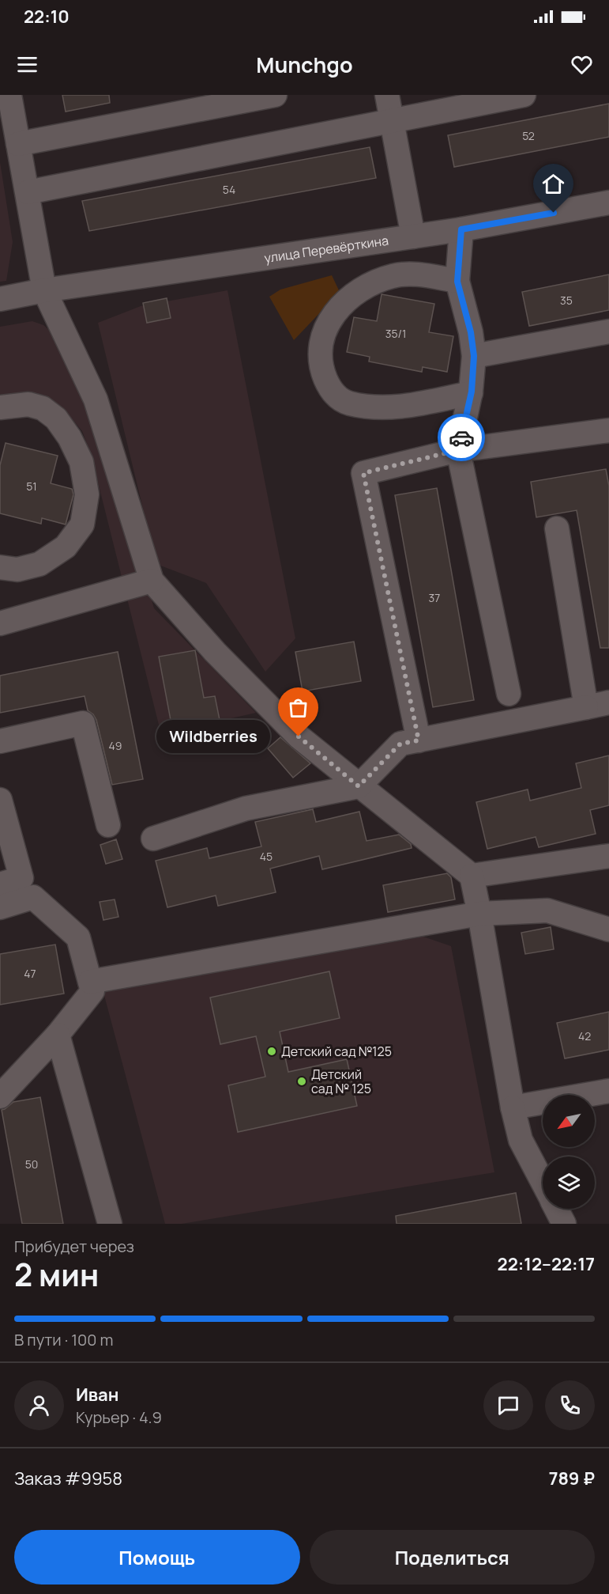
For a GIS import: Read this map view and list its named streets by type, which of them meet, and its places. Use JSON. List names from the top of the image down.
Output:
{
  "streets": {
    "street": ["улица Перевёрткина"]
  },
  "places": ["Wildberries", "Детский сад №125", "Детский сад № 125"],
  "house_numbers": [
    "52",
    "54",
    "35",
    "35/1",
    "51",
    "37",
    "49",
    "45",
    "47",
    "42",
    "50"
  ],
  "north": "bottom left",
  "page": {
    "status": "22:10",
    "header": "Munchgo",
    "bubble": "Wildberries",
    "heading": ["2 мин", "Прибудет через", "22:12–22:17"],
    "panel": [
      "Иван",
      "Курьер · 4.9",
      "Заказ #9958",
      "789 ₽"
    ],
    "bar": "В пути · 100 m",
    "buttons": ["Помощь", "Поделиться"]
  }
}
